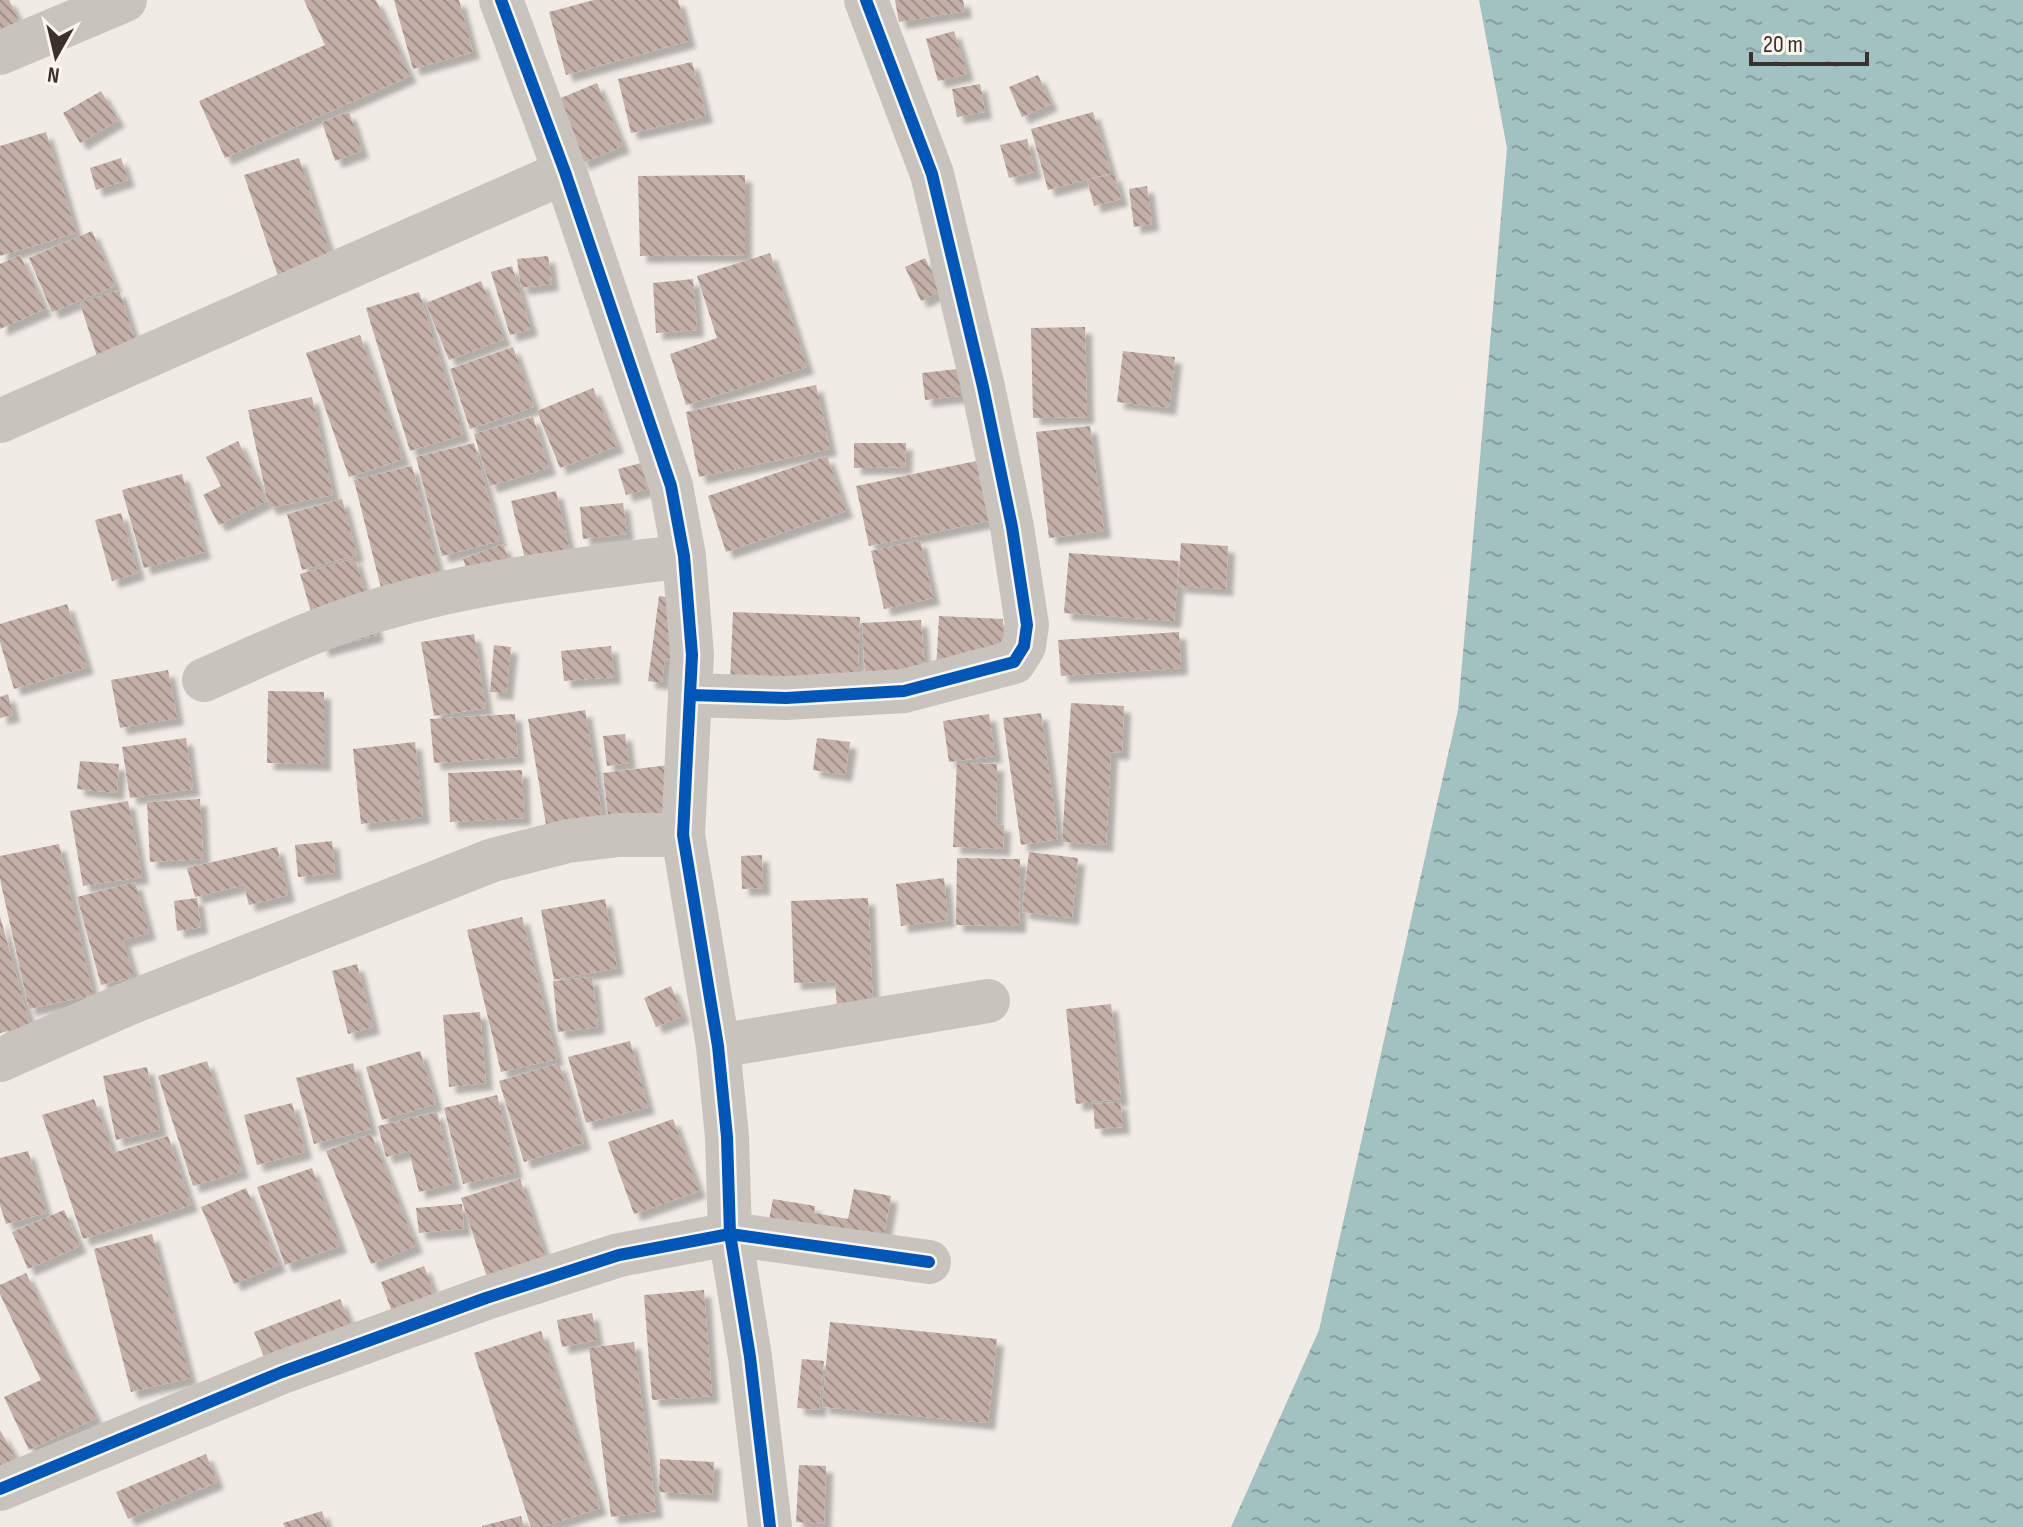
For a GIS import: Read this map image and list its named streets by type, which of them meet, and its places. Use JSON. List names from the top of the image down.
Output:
{
  "scale_bar": "20 m",
  "north": "bottom"
}
